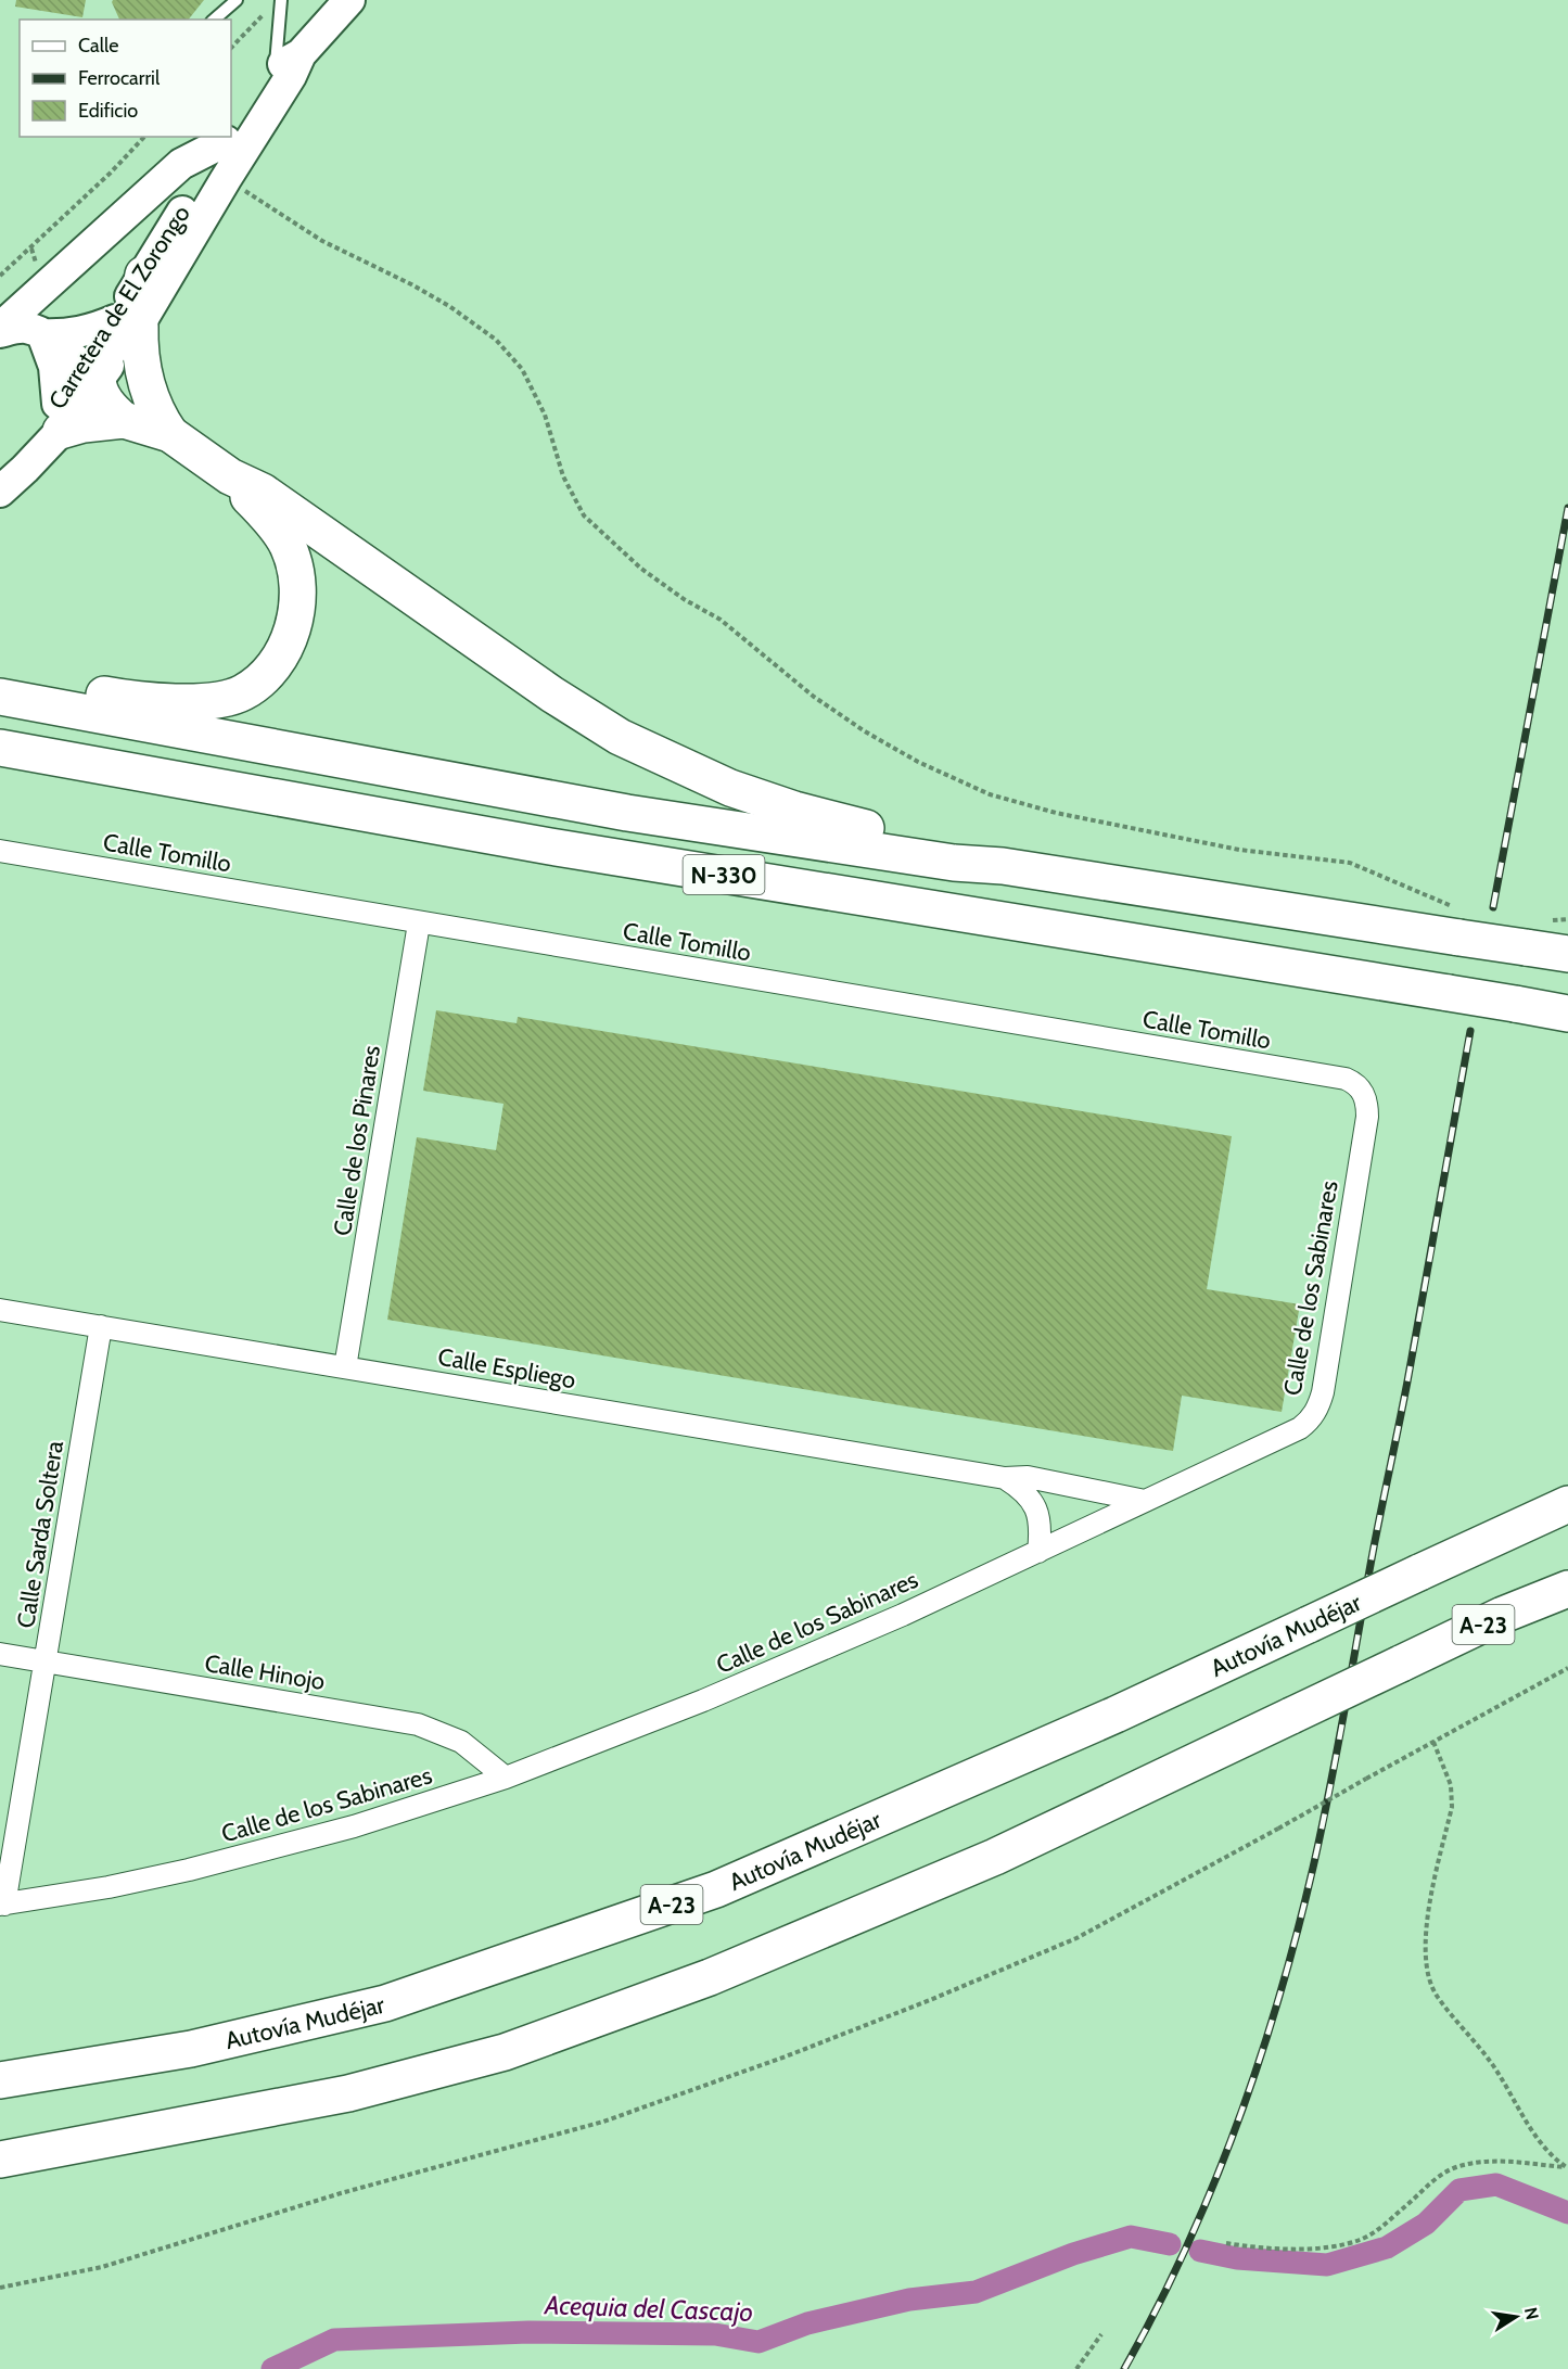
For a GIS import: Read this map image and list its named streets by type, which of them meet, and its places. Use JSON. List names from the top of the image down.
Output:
{
  "streets": {
    "highway": ["N-330", "A-23", "Autovía Mudéjar"],
    "street": [
      "Carretera de El Zorongo",
      "Calle Tomillo",
      "Calle de los Pinares",
      "Calle de los Sabinares",
      "Calle Espliego",
      "Calle Sarda Soltera",
      "Calle Hinojo"
    ]
  },
  "crossings": [
    ["Calle Tomillo", "Calle de los Pinares"],
    ["Calle Tomillo", "Calle de los Sabinares"],
    ["Calle de los Pinares", "Calle Espliego"],
    ["Calle de los Sabinares", "Calle Espliego"],
    ["Calle de los Sabinares", "Calle Sarda Soltera"],
    ["Calle de los Sabinares", "Calle Hinojo"],
    ["Calle Espliego", "Calle Sarda Soltera"],
    ["Calle Sarda Soltera", "Calle Hinojo"]
  ],
  "water": ["Acequia del Cascajo"],
  "legend": ["Calle", "Ferrocarril", "Edificio"],
  "north": "right"
}
